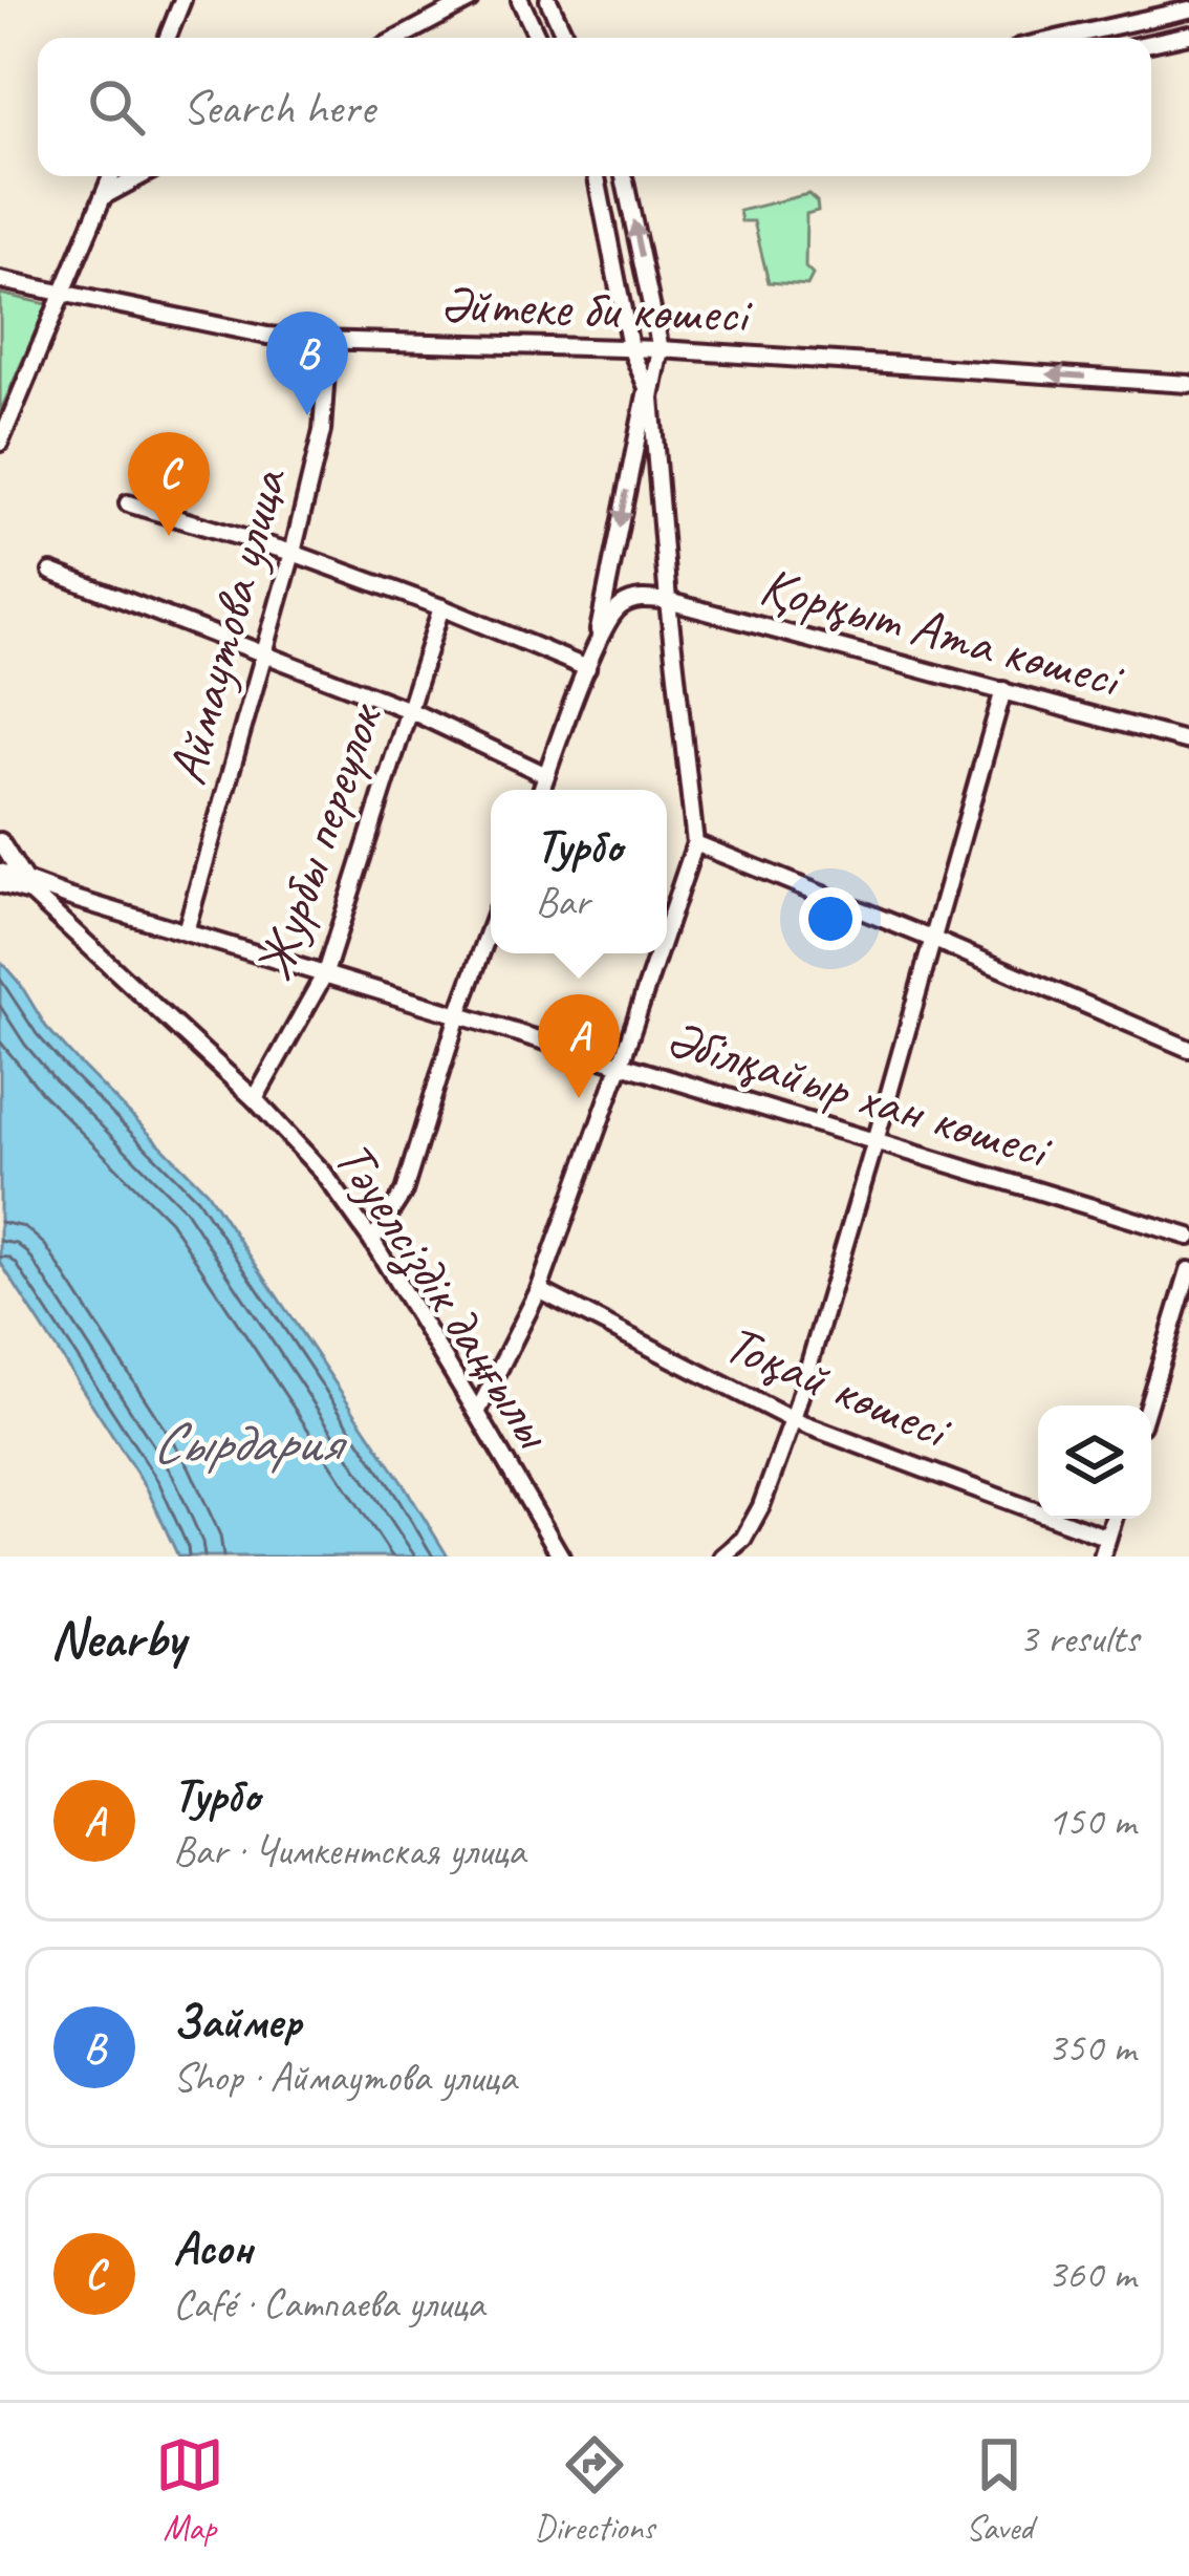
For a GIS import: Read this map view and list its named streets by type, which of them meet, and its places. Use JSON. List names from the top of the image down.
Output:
{
  "streets": {
    "street": [
      "Әйтеке би көшесі",
      "Аймаутова улица",
      "Қорқыт Ата көшесі",
      "Журбы переулок",
      "Әбілқайыр хан көшесі",
      "Тәуелсіздік даңғылы",
      "Тоқай көшесі"
    ]
  },
  "crossings": [
    ["Әйтеке би көшесі", "Аймаутова улица"],
    ["Аймаутова улица", "Әбілқайыр хан көшесі"],
    ["Журбы переулок", "Әбілқайыр хан көшесі"],
    ["Журбы переулок", "Тәуелсіздік даңғылы"]
  ],
  "one_way": ["Әйтеке би көшесі"],
  "water": ["Сырдария"],
  "page": {
    "search": "Search here",
    "pins": ["B", "C", "A"],
    "popup": ["Турбо", "Bar"],
    "heading": ["Nearby", "3 results"],
    "list": [
      {
        "mark": "A",
        "name": "Турбо",
        "note": "Bar · Чимкентская улица",
        "value": "150 m"
      },
      {
        "mark": "B",
        "name": "Займер",
        "note": "Shop · Аймаутова улица",
        "value": "350 m"
      },
      {
        "mark": "C",
        "name": "Асон",
        "note": "Café · Сатпаева улица",
        "value": "360 m"
      }
    ],
    "nav": ["Map", "Directions", "Saved"]
  }
}
